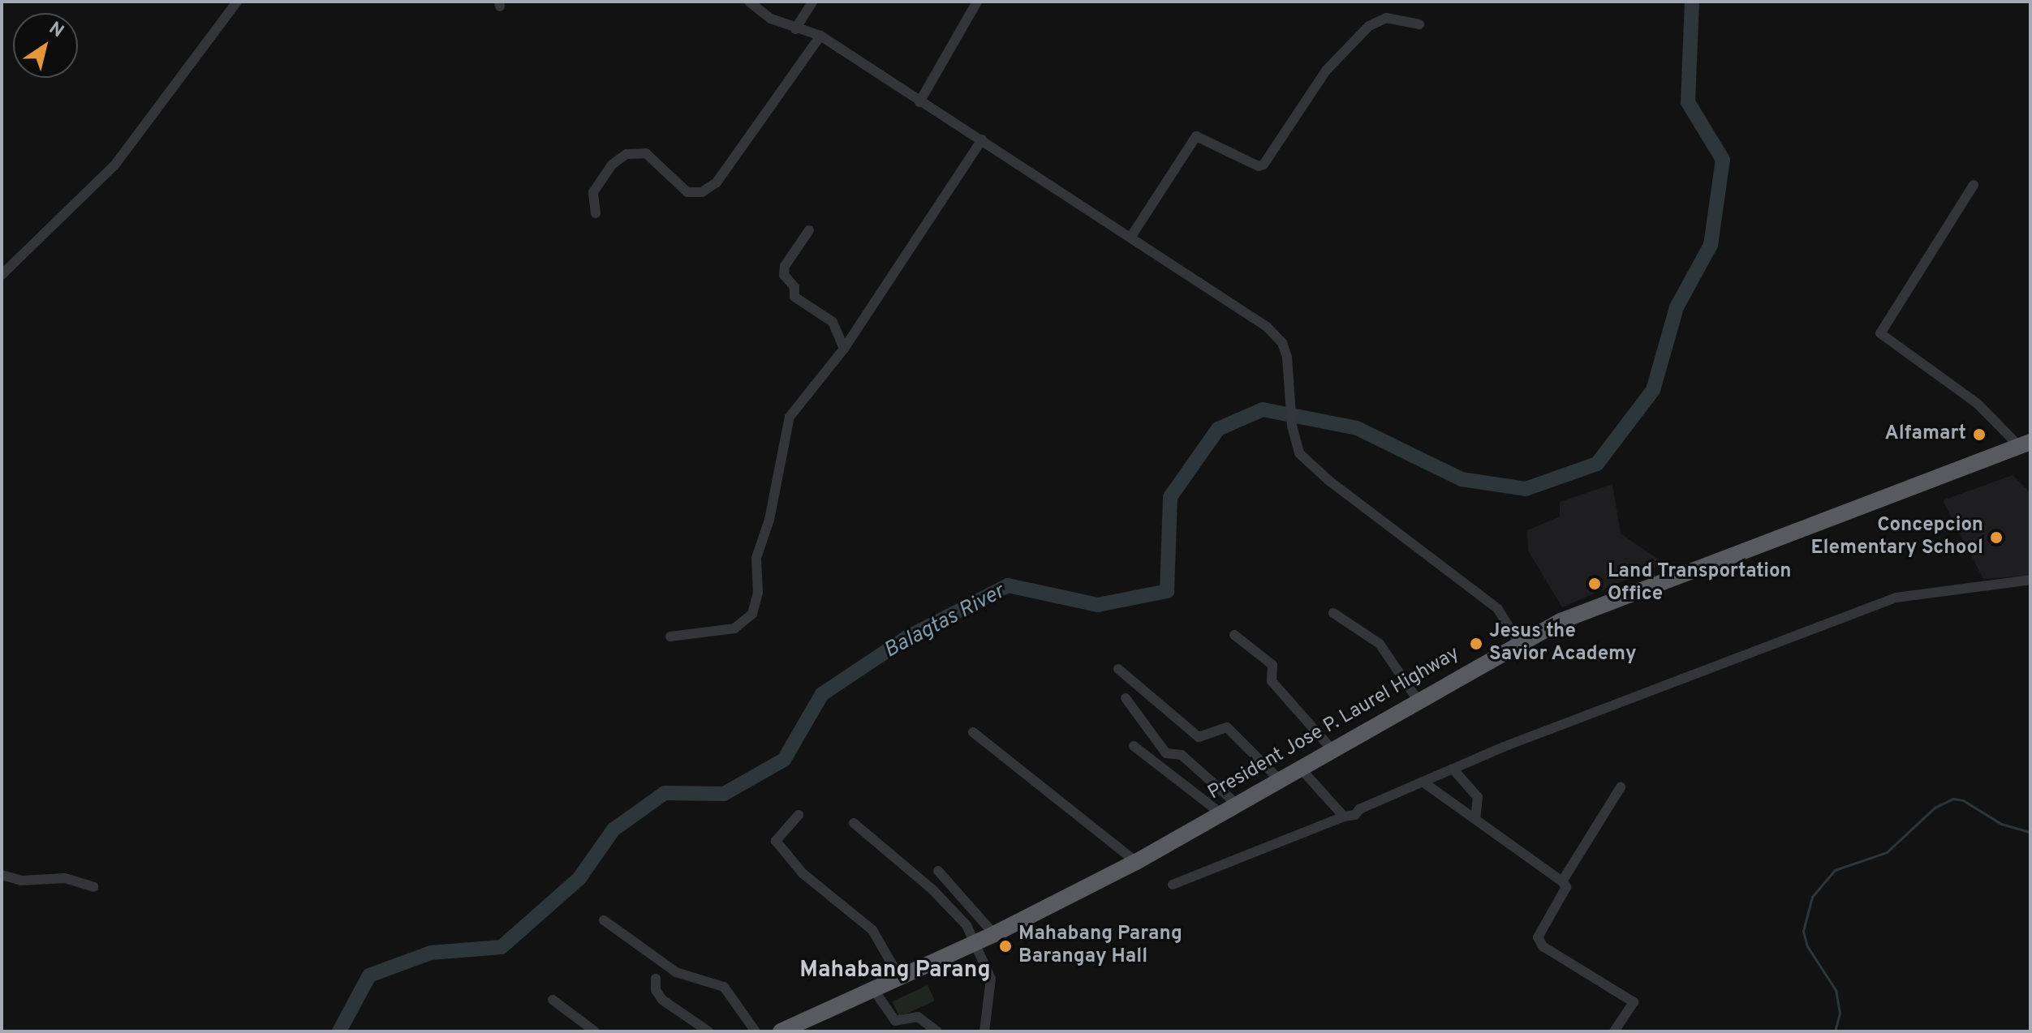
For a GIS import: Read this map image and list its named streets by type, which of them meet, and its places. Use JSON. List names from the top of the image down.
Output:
{
  "streets": {
    "highway": ["President Jose P. Laurel Highway"]
  },
  "districts": ["Mahabang Parang"],
  "water": ["Balagtas River"],
  "places": [
    "Alfamart",
    "Concepcion Elementary School",
    "Land Transportation Office",
    "Jesus the Savior Academy",
    "Mahabang Parang Barangay Hall"
  ],
  "north": "top right"
}
